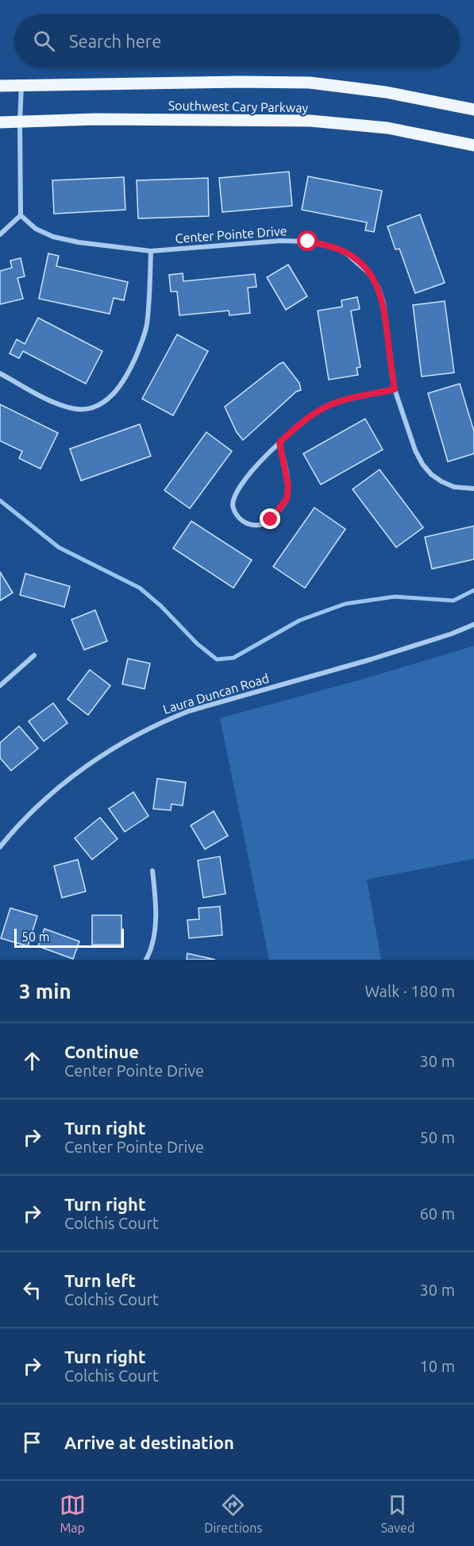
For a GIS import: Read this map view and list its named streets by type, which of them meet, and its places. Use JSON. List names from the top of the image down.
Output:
{
  "streets": {
    "main road": ["Southwest Cary Parkway"],
    "street": ["Center Pointe Drive", "Laura Duncan Road"]
  },
  "scale_bar": "50 m",
  "page": {
    "search": "Search here",
    "scale": "50 m",
    "heading": ["3 min", "Walk · 180 m"],
    "list": [
      ["Continue", "Center Pointe Drive", "30 m"],
      ["Turn right", "Center Pointe Drive", "50 m"],
      ["Turn right", "Colchis Court", "60 m"],
      ["Turn left", "Colchis Court", "30 m"],
      ["Turn right", "Colchis Court", "10 m"],
      "Arrive at destination"
    ],
    "nav": ["Map", "Directions", "Saved"]
  }
}
